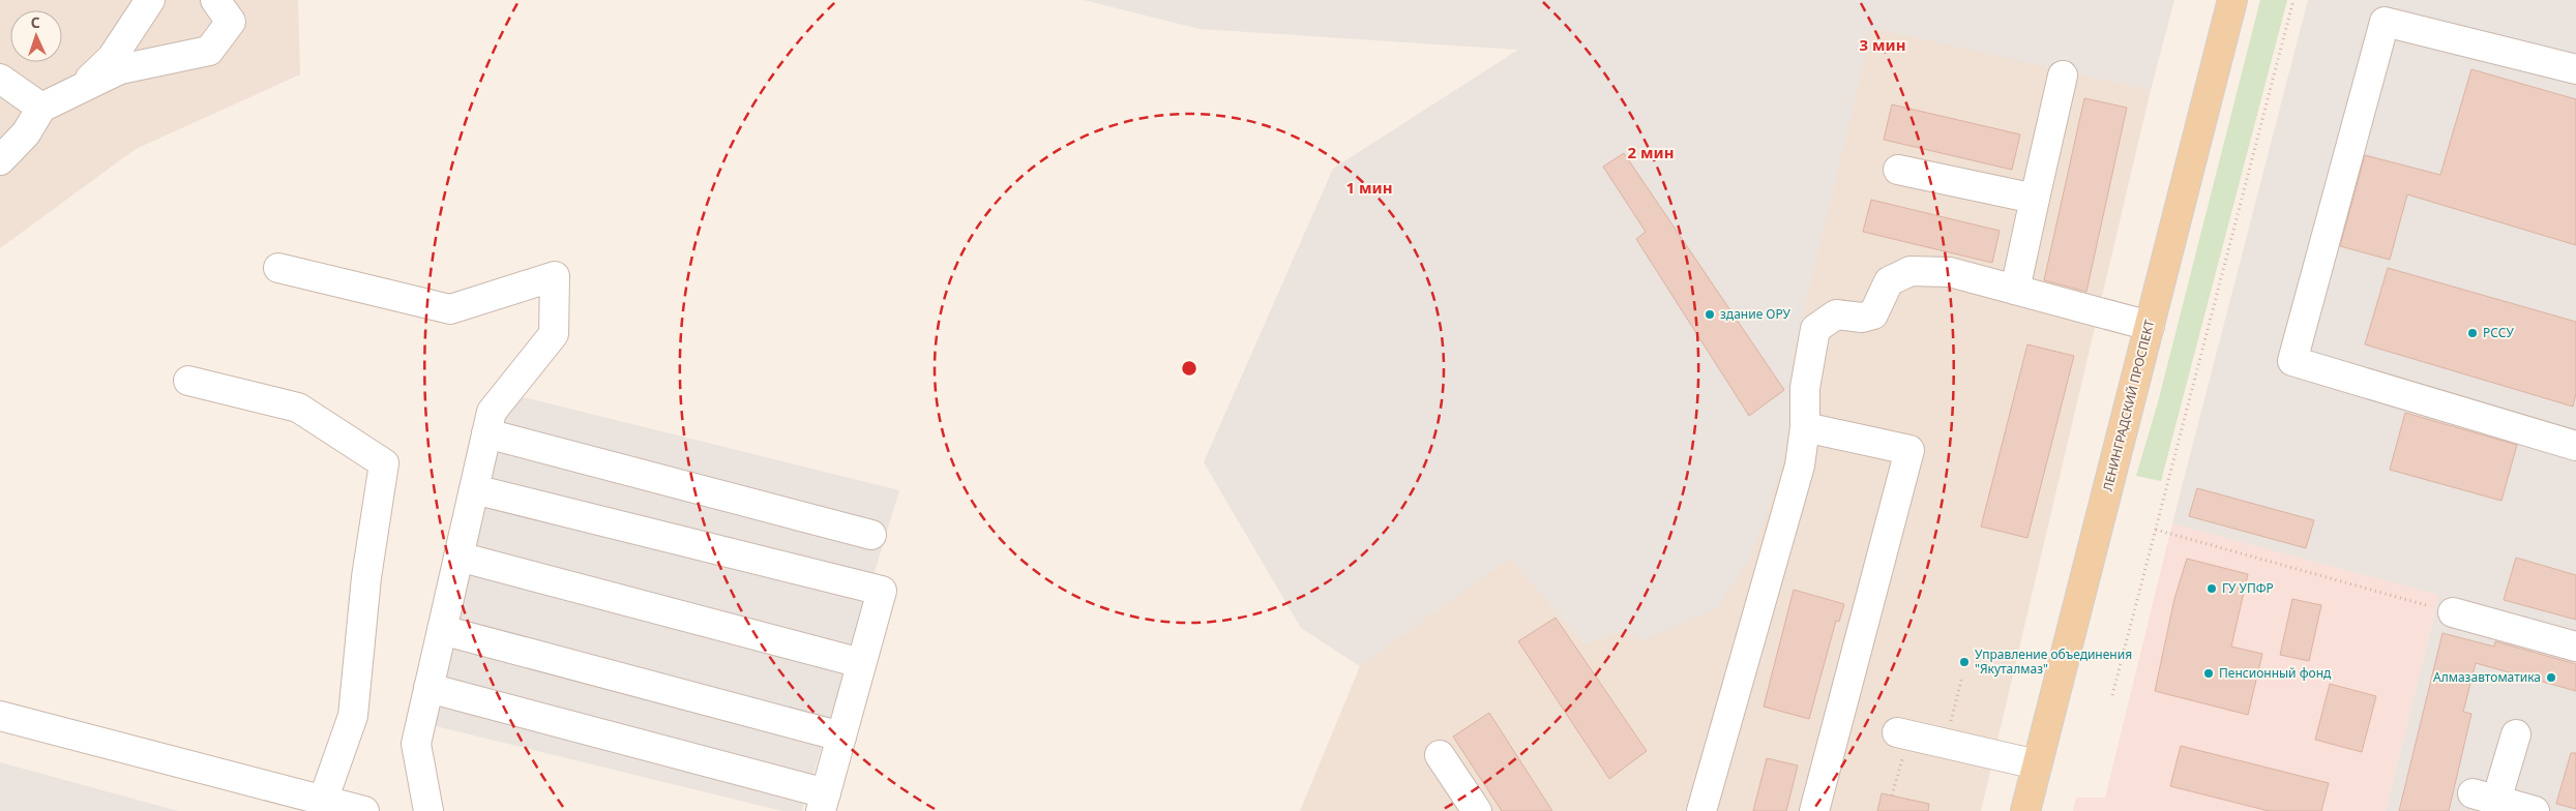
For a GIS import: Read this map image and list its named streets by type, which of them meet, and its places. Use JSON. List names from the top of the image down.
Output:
{
  "streets": {
    "main road": ["ЛЕНИНГРАДСКИЙ ПРОСПЕКТ"]
  },
  "places": [
    "здание ОРУ",
    "РССУ",
    "ГУ УПФР",
    "Управление объединения \"Якуталмаз\"",
    "Пенсионный фонд",
    "Алмазавтоматика"
  ],
  "north": "top",
  "rings": ["3 мин", "2 мин", "1 мин"]
}
